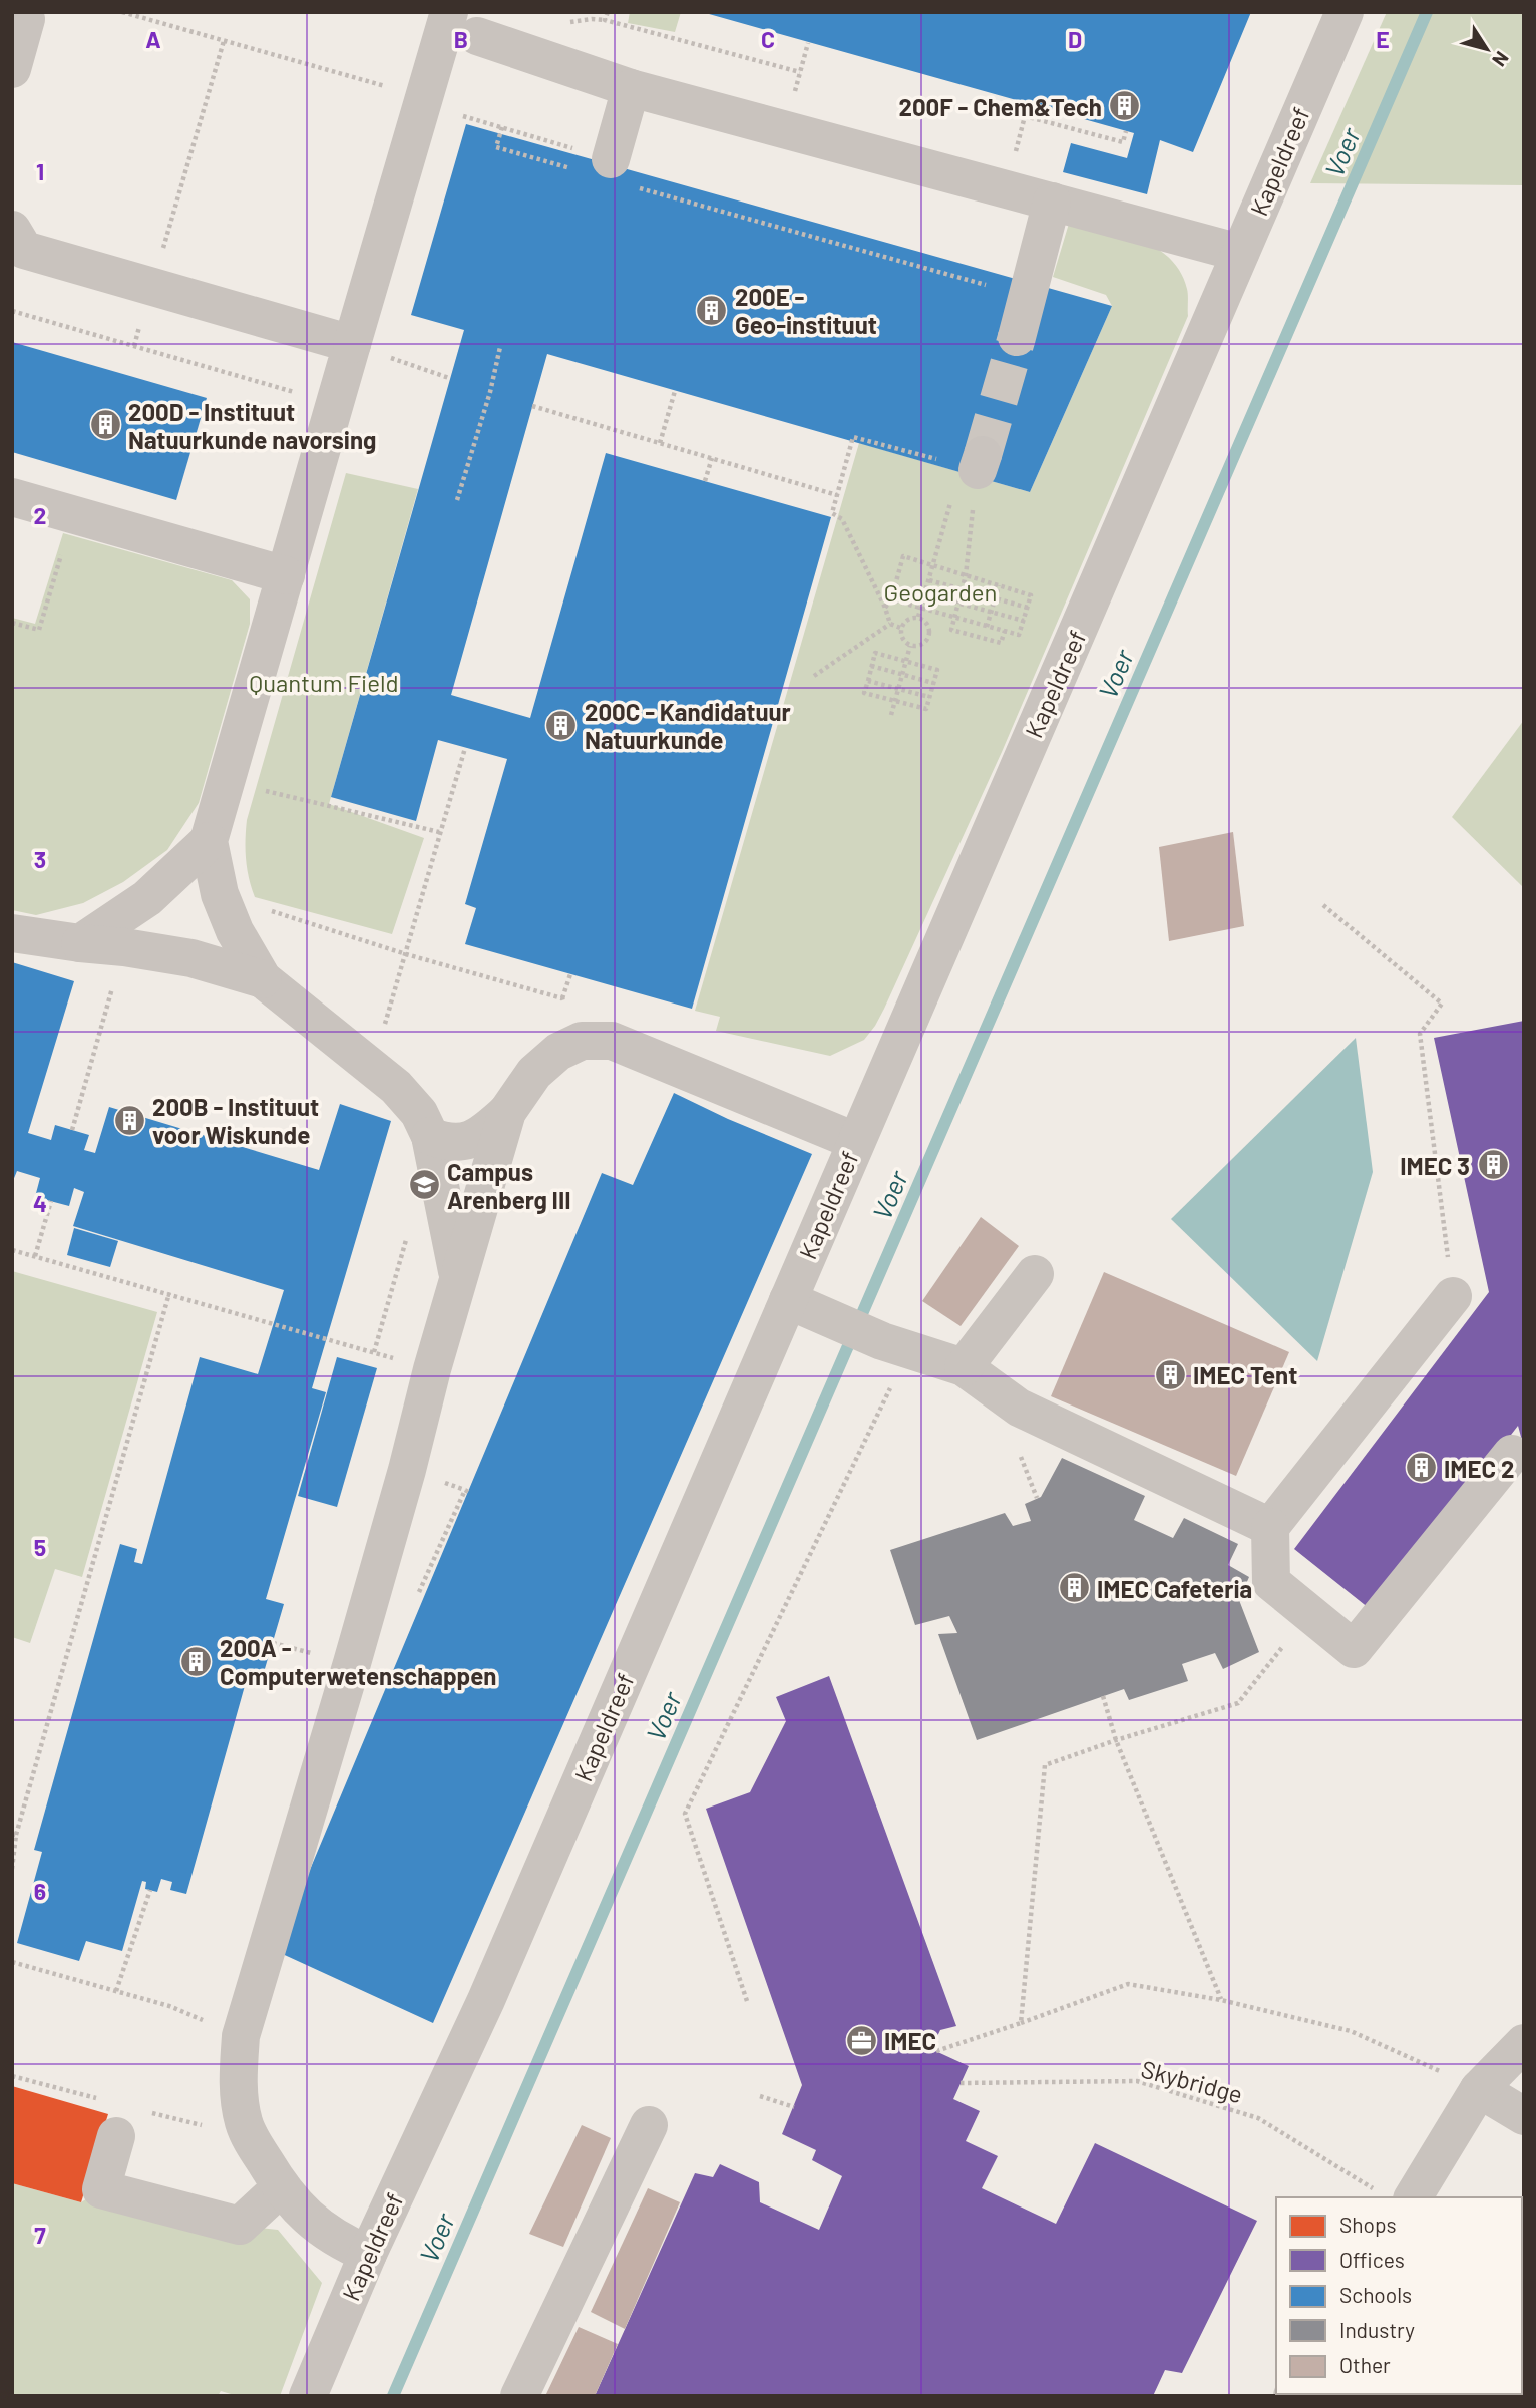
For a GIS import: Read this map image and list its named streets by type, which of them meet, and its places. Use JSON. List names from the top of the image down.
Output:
{
  "streets": {
    "street": ["Kapeldreef"],
    "path": ["Skybridge"]
  },
  "water": ["Voer"],
  "parks": ["Geogarden", "Quantum Field"],
  "places": {
    "building": [
      "200F - Chem&Tech",
      "200E - Geo-instituut",
      "200D - Instituut Natuurkunde navorsing",
      "200C - Kandidatuur Natuurkunde",
      "200B - Instituut voor Wiskunde",
      "IMEC 3",
      "IMEC Tent",
      "IMEC 2",
      "IMEC Cafeteria",
      "200A - Computerwetenschappen"
    ],
    "school or university": ["Campus Arenberg III"],
    "office": ["IMEC"]
  },
  "legend": [
    "Shops",
    "Offices",
    "Schools",
    "Industry",
    "Other"
  ],
  "north": "bottom right",
  "grid": {
    "columns": [
      "A",
      "B",
      "C",
      "D",
      "E"
    ],
    "rows": [
      "1",
      "2",
      "3",
      "4",
      "5",
      "6",
      "7"
    ]
  }
}
